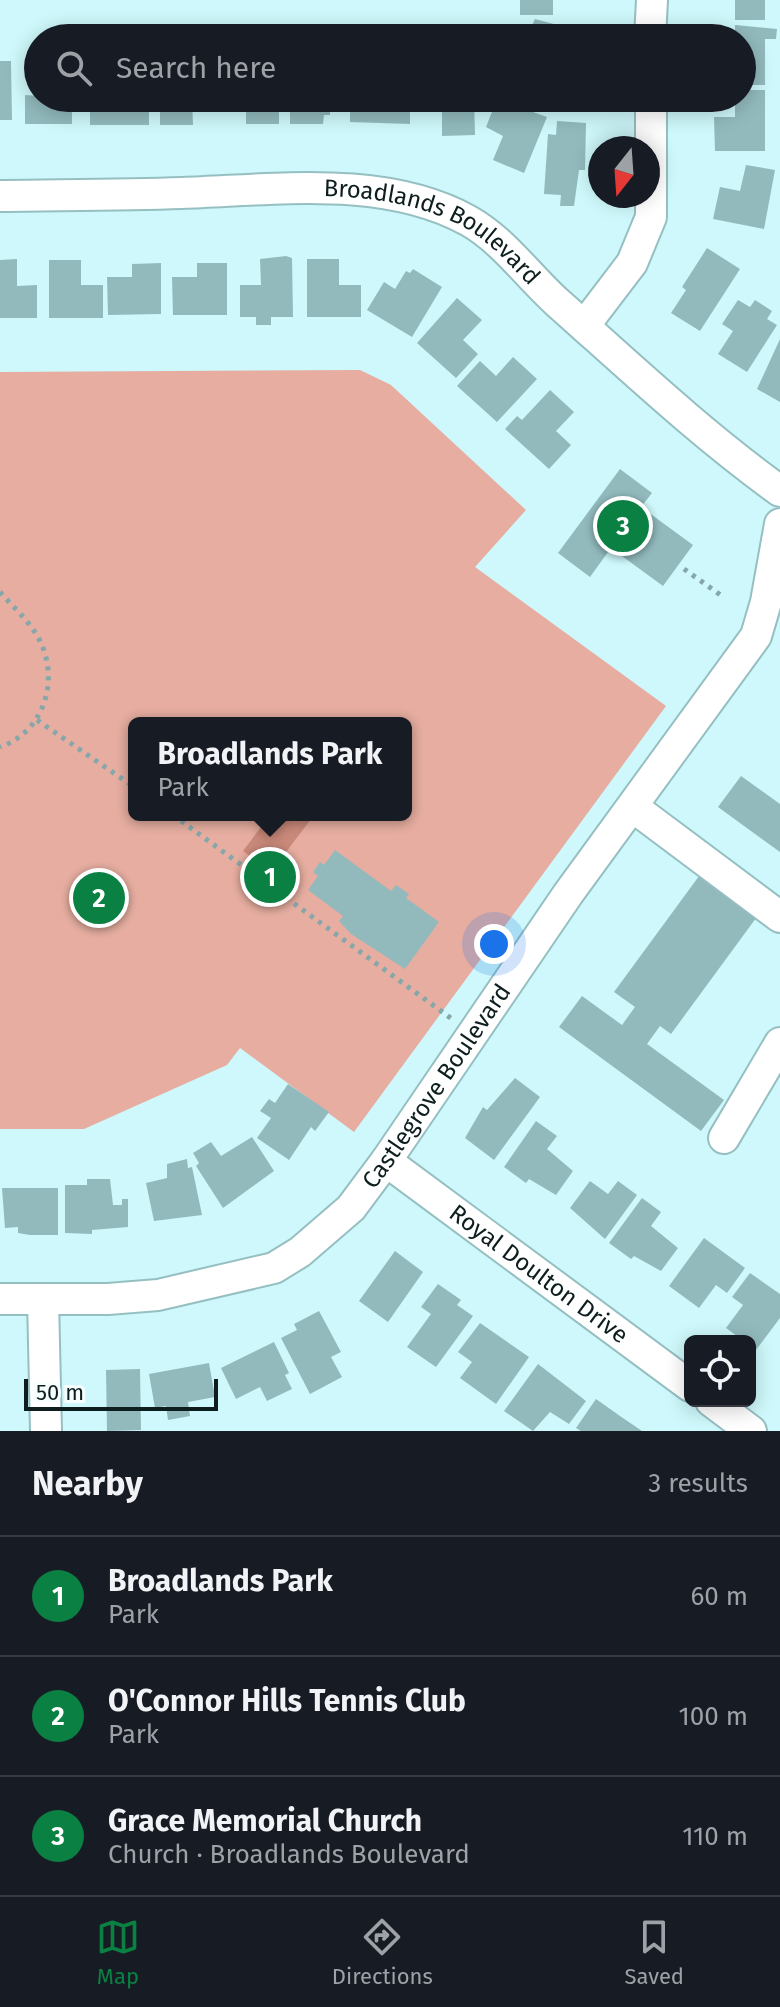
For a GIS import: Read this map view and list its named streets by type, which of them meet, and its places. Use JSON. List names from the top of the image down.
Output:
{
  "streets": {
    "street": ["Broadlands Boulevard", "Castlegrove Boulevard", "Royal Doulton Drive"]
  },
  "crossings": [
    ["Castlegrove Boulevard", "Royal Doulton Drive"]
  ],
  "scale_bar": "50 m",
  "north": "bottom",
  "page": {
    "search": "Search here",
    "pins": ["3", "1", "2"],
    "popup": ["Broadlands Park", "Park"],
    "scale": "50 m",
    "heading": ["Nearby", "3 results"],
    "list": [
      {
        "mark": "1",
        "name": "Broadlands Park",
        "note": "Park",
        "value": "60 m"
      },
      {
        "mark": "2",
        "name": "O'Connor Hills Tennis Club",
        "note": "Park",
        "value": "100 m"
      },
      {
        "mark": "3",
        "name": "Grace Memorial Church",
        "note": "Church · Broadlands Boulevard",
        "value": "110 m"
      }
    ],
    "nav": ["Map", "Directions", "Saved"]
  }
}
